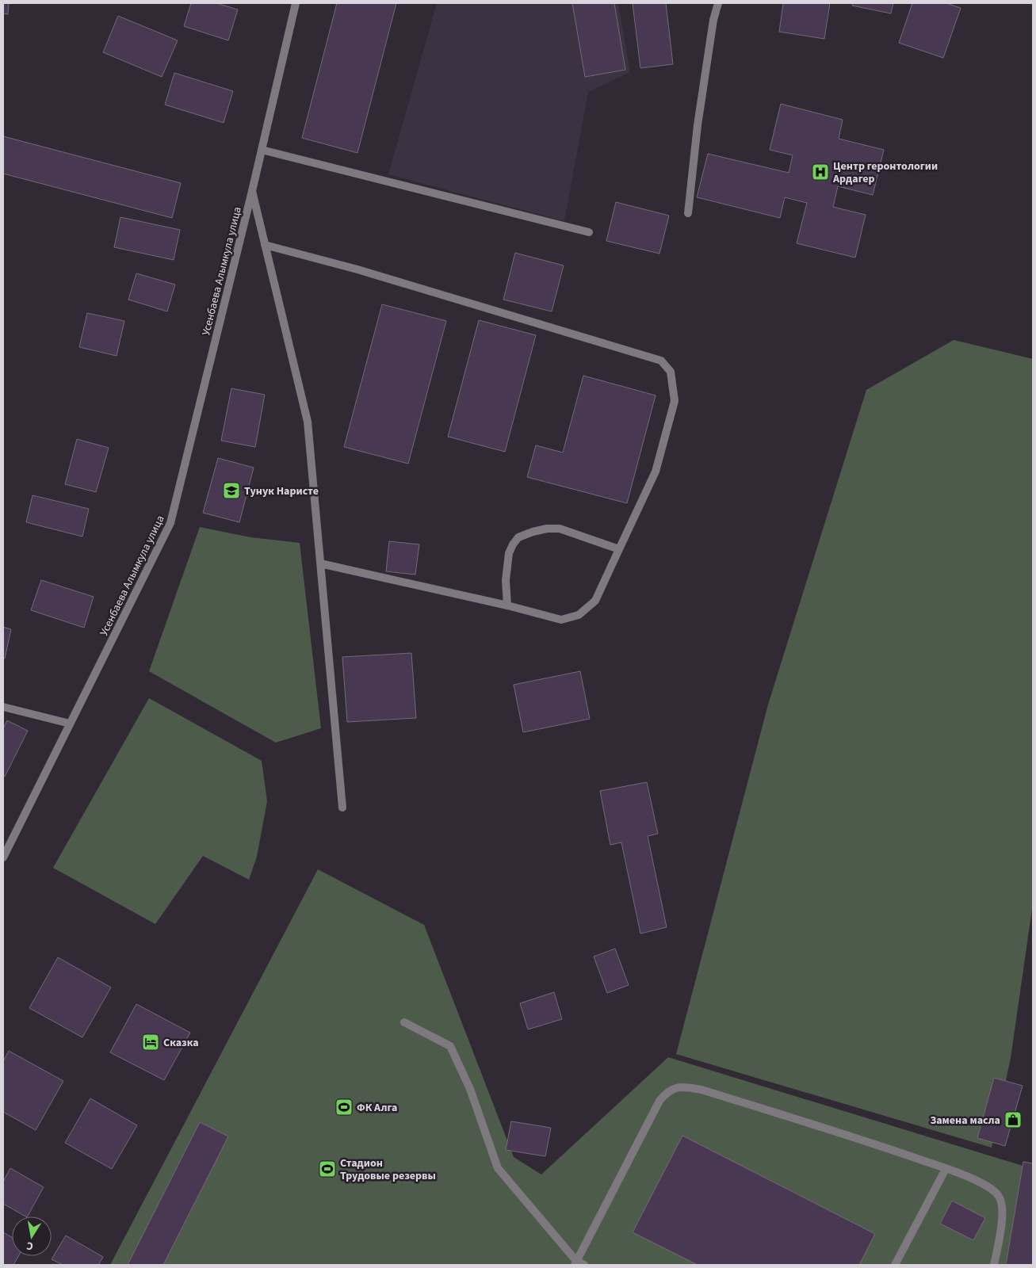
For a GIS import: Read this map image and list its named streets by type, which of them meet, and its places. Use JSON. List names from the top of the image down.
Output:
{
  "streets": {
    "street": ["Усенбаева Алымкула улица"]
  },
  "places": {
    "hospital": ["Центр геронтологии Ардагер"],
    "school or university": ["Тунук Наристе"],
    "hotel": ["Сказка"],
    "sports": ["ФК Алга", "Стадион Трудовые резервы"],
    "shop": ["Замена масла"]
  },
  "north": "bottom"
}
